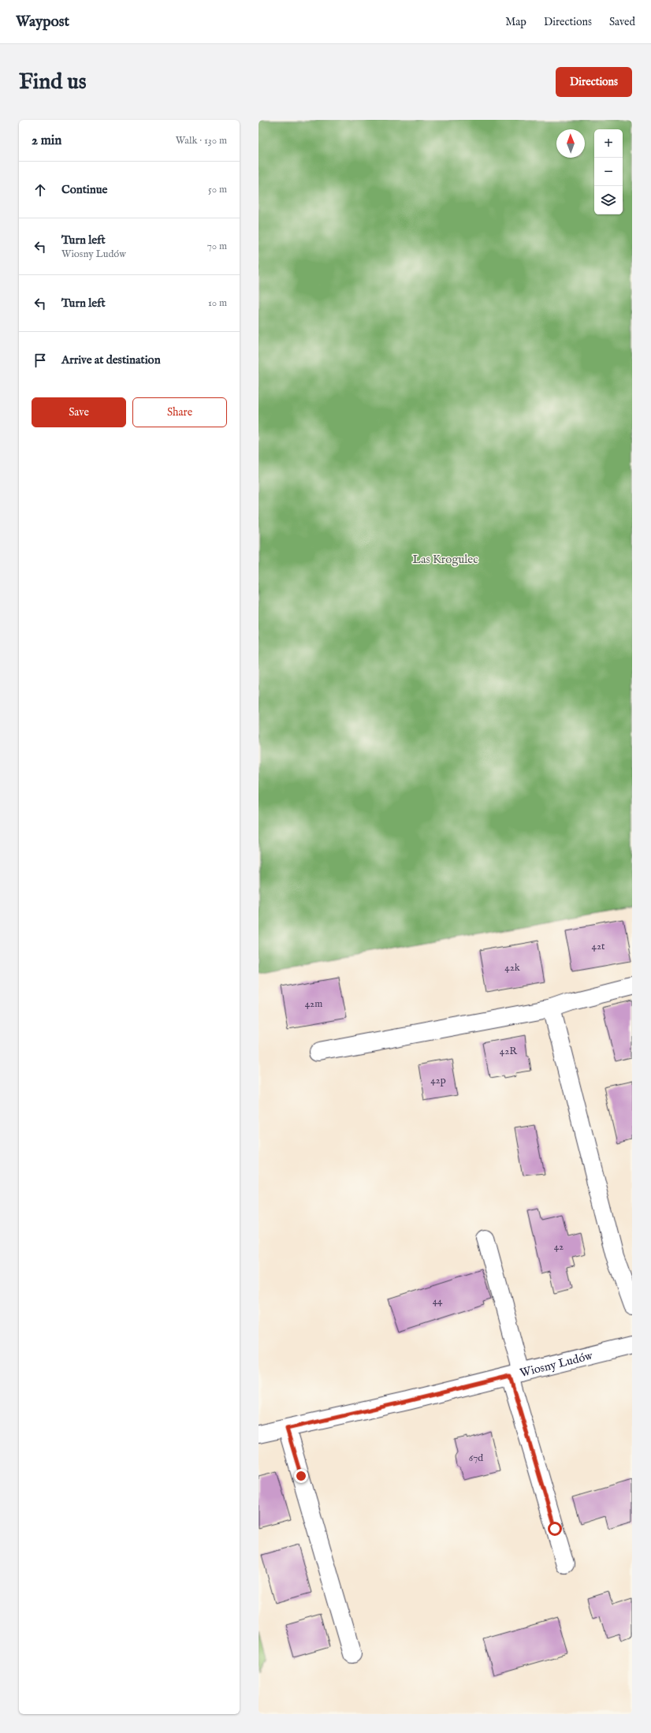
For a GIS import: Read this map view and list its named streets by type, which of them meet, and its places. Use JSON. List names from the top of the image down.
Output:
{
  "streets": {
    "street": ["Wiosny Ludów"]
  },
  "parks": ["Las Krogulec"],
  "house_numbers": [
    "42t",
    "42k",
    "42m",
    "42R",
    "42p",
    "42",
    "44",
    "67d"
  ],
  "north": "top",
  "page": {
    "header": "Waypost",
    "nav": ["Map", "Directions", "Saved"],
    "buttons": [
      "Directions",
      ["Save", "Share"]
    ],
    "title": "Find us",
    "heading": ["2 min", "Walk · 130 m"],
    "map_buttons": ["+", "−"],
    "list": [
      ["Continue", "50 m"],
      ["Turn left", "Wiosny Ludów", "70 m"],
      ["Turn left", "10 m"],
      "Arrive at destination"
    ]
  }
}
